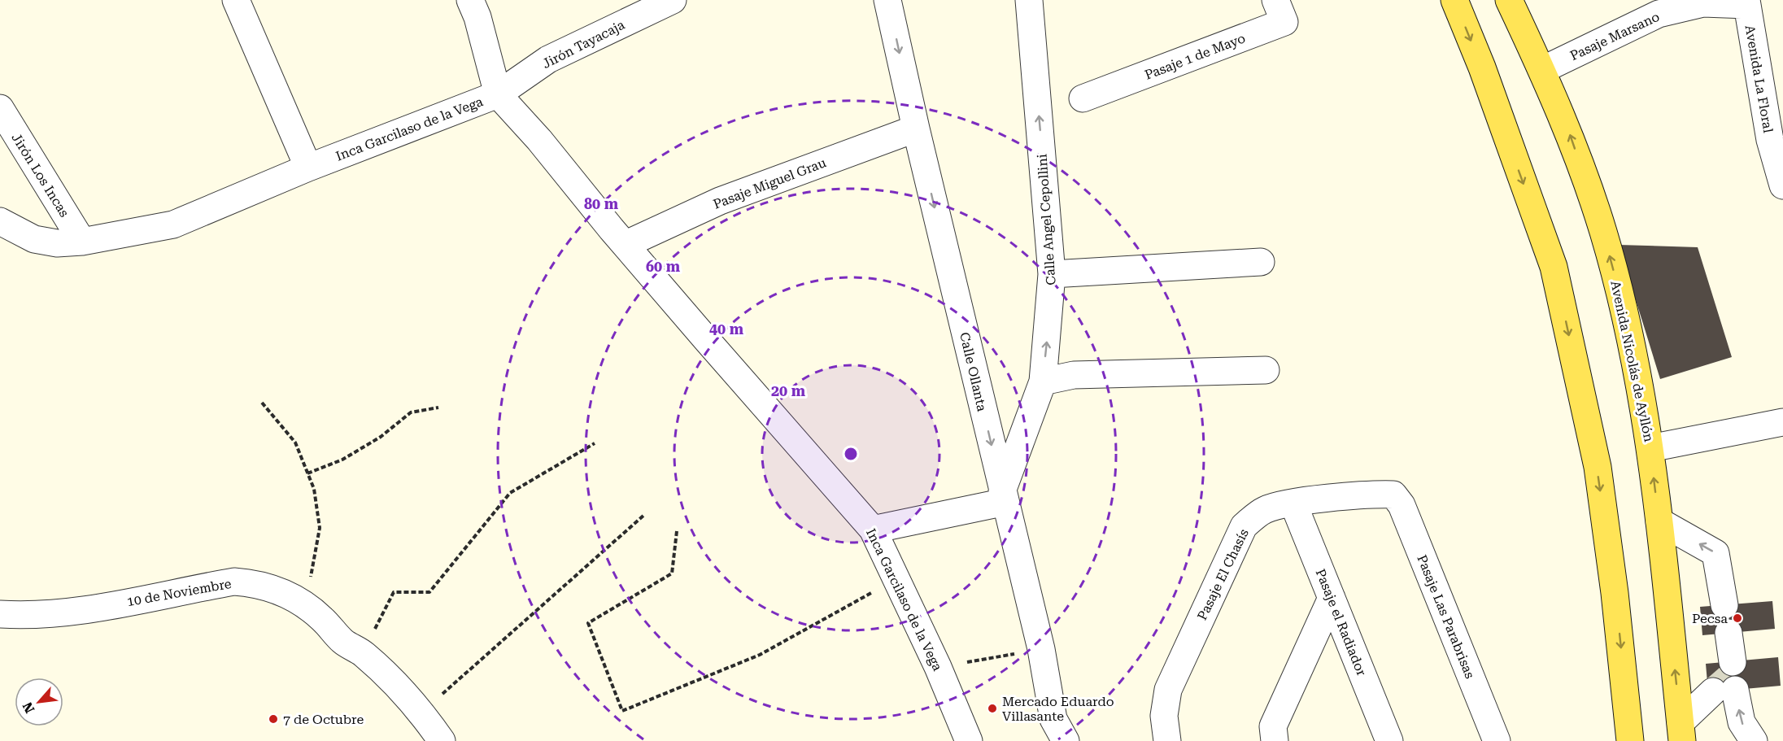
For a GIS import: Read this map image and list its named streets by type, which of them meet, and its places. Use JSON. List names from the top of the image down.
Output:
{
  "streets": {
    "main road": ["Avenida Nicolás de Ayllón"],
    "street": [
      "Pasaje Marsano",
      "Jirón Tayacaja",
      "Pasaje 1 de Mayo",
      "Avenida La Floral",
      "Inca Garcilaso de la Vega",
      "Jirón Los Incas",
      "Pasaje Miguel Grau",
      "Calle Angel Cepollini",
      "Calle Ollanta",
      "Pasaje El Chasís",
      "10 de Noviembre",
      "Pasaje Las Parabrisas",
      "Pasaje el Radiador"
    ]
  },
  "crossings": [
    ["Pasaje Marsano", "Avenida La Floral"],
    ["Pasaje Marsano", "Avenida Nicolás de Ayllón"],
    ["Jirón Tayacaja", "Inca Garcilaso de la Vega"],
    ["Inca Garcilaso de la Vega", "Jirón Los Incas"],
    ["Inca Garcilaso de la Vega", "Pasaje Miguel Grau"],
    ["Pasaje Miguel Grau", "Calle Ollanta"],
    ["Calle Angel Cepollini", "Calle Ollanta"],
    ["Pasaje El Chasís", "Pasaje Las Parabrisas"],
    ["Pasaje El Chasís", "Pasaje el Radiador"]
  ],
  "one_way": ["Calle Angel Cepollini", "Calle Ollanta"],
  "places": ["Pecsa", "Mercado Eduardo Villasante", "7 de Octubre"],
  "north": "bottom left",
  "rings": [
    "80 m",
    "60 m",
    "40 m",
    "20 m"
  ]
}
